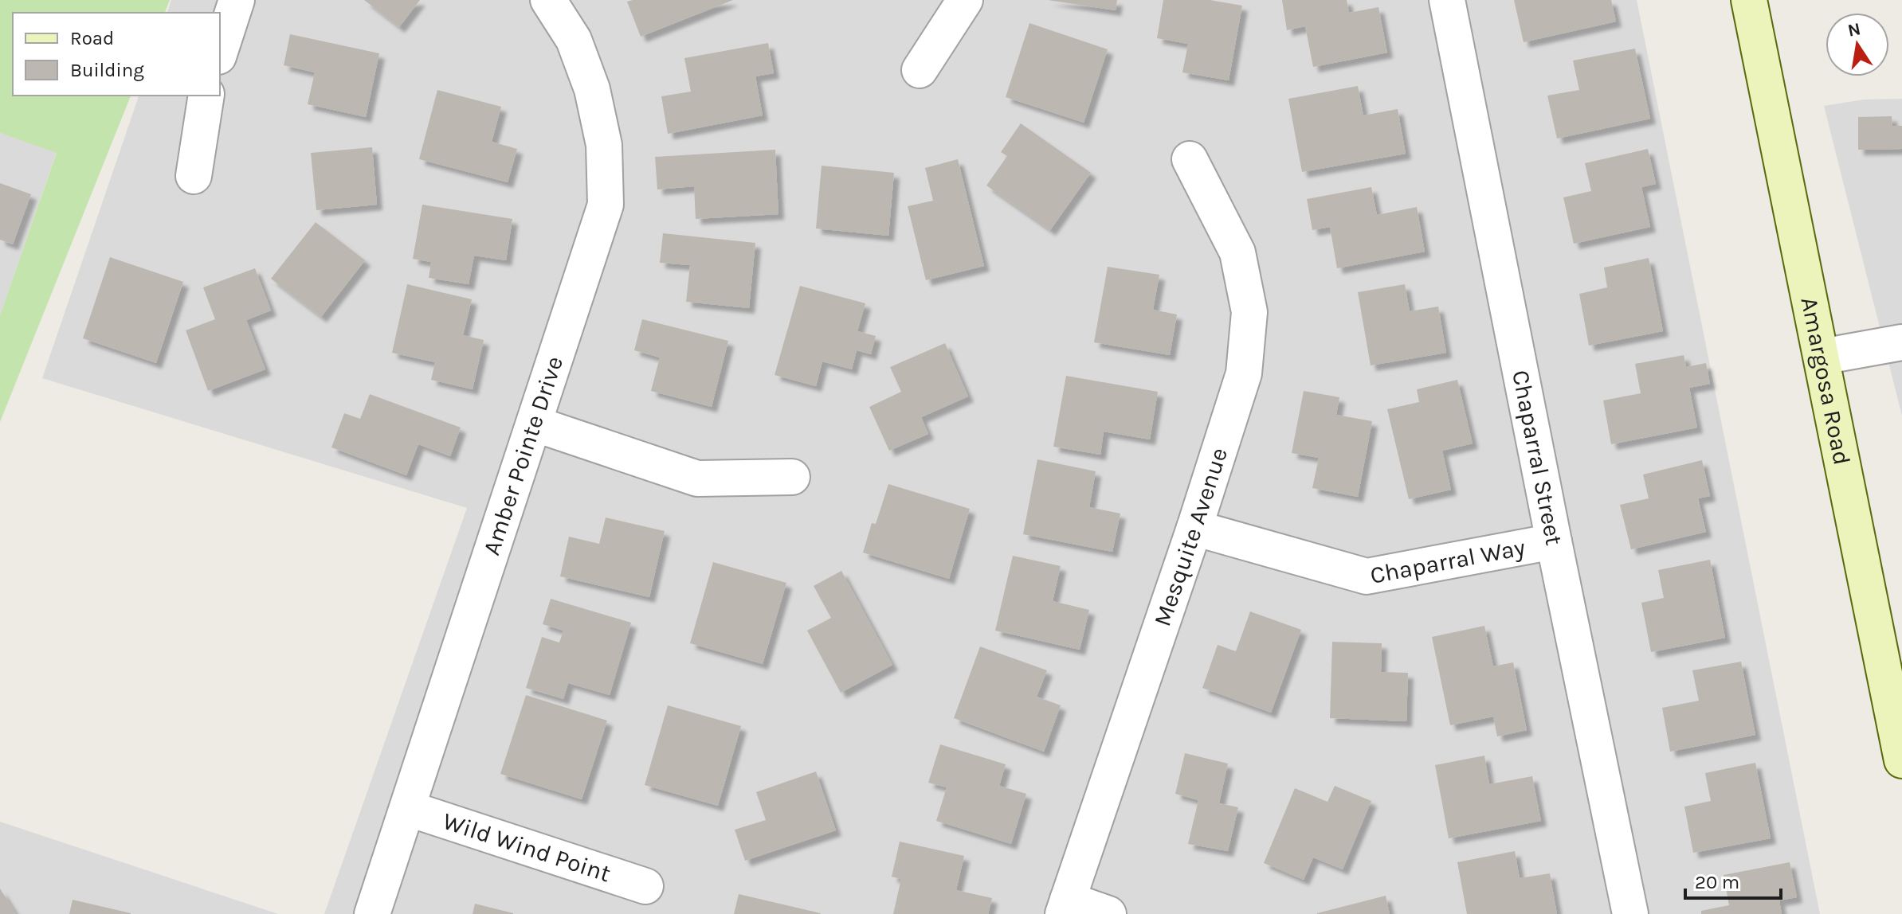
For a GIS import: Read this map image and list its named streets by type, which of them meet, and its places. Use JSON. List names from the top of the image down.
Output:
{
  "streets": {
    "main road": ["Amargosa Road"],
    "street": [
      "Amber Pointe Drive",
      "Chaparral Street",
      "Mesquite Avenue",
      "Chaparral Way",
      "Wild Wind Point"
    ]
  },
  "crossings": [
    ["Amber Pointe Drive", "Wild Wind Point"],
    ["Chaparral Street", "Chaparral Way"],
    ["Mesquite Avenue", "Chaparral Way"]
  ],
  "legend": ["Road", "Building"],
  "scale_bar": "20 m",
  "north": "top"
}
